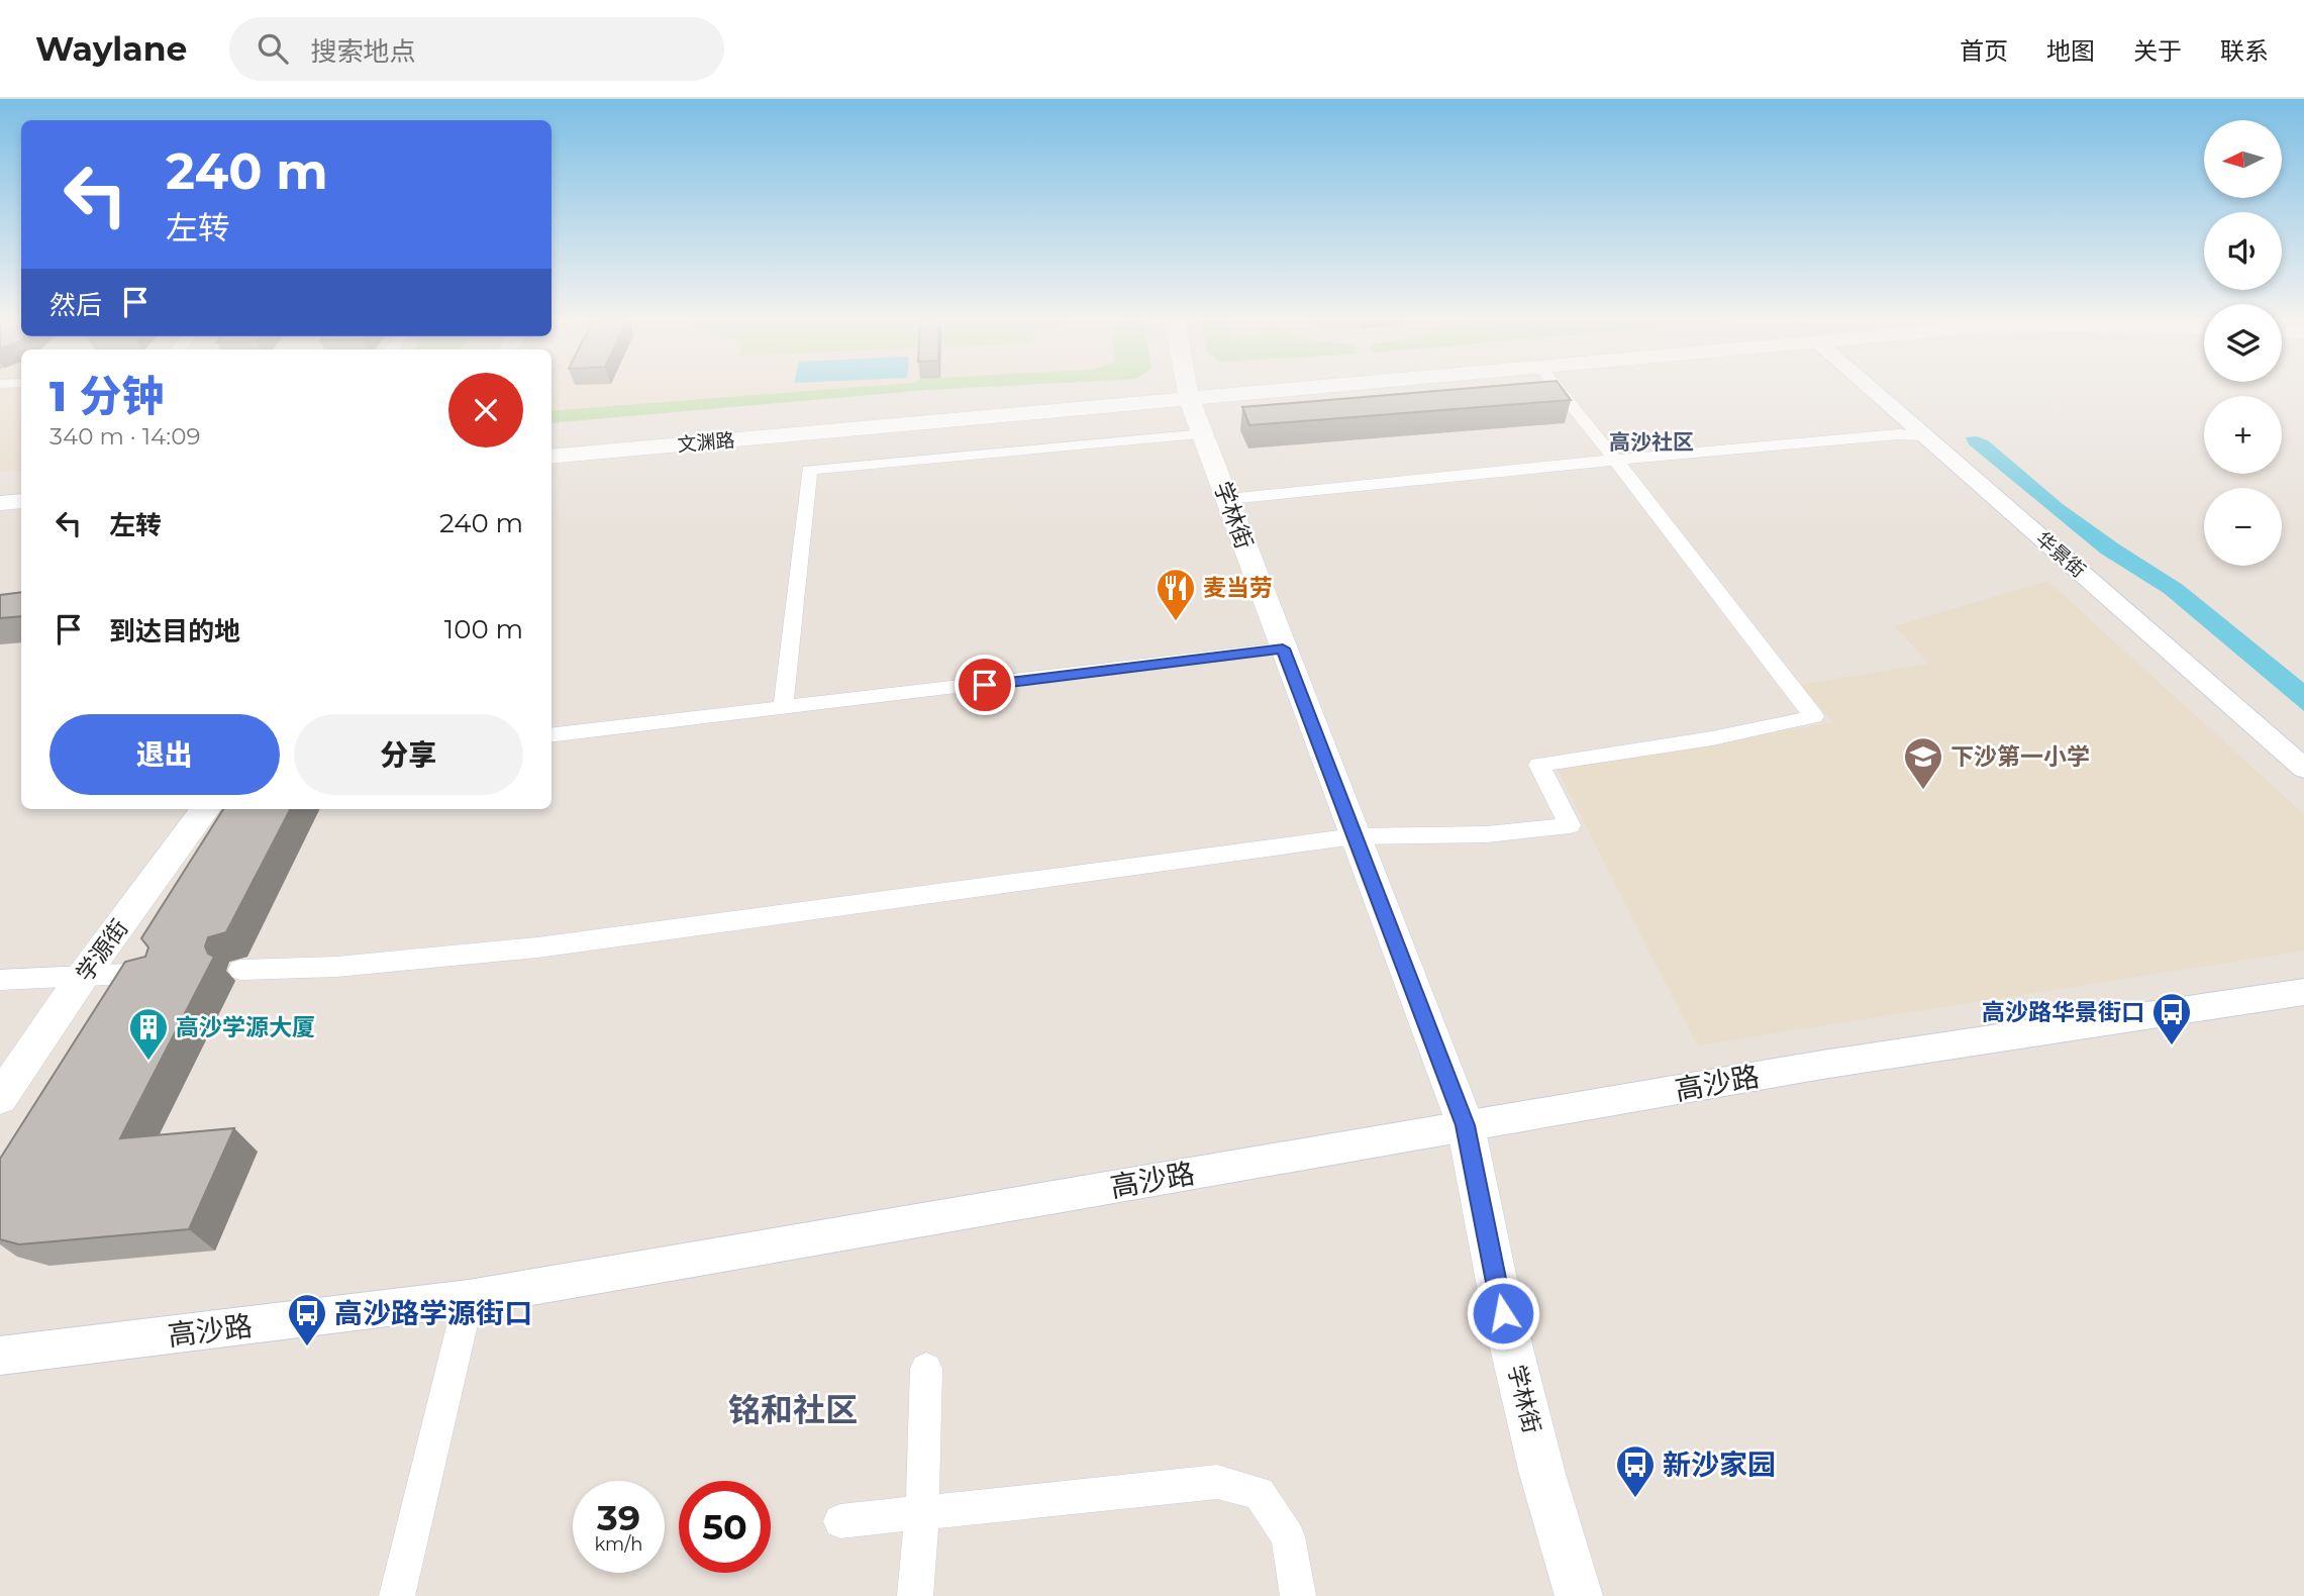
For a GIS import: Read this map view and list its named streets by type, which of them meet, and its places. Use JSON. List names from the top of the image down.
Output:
{
  "streets": {
    "main road": ["文渊路", "学林街", "学源街"],
    "street": ["华景街", "高沙路"]
  },
  "crossings": [
    ["文渊路", "学林街"],
    ["学林街", "高沙路"]
  ],
  "districts": ["高沙社区", "铭和社区"],
  "places": {
    "restaurant": ["麦当劳"],
    "school or university": ["下沙第一小学"],
    "bus stop": ["高沙路华景街口", "高沙路学源街口", "新沙家园"],
    "building": ["高沙学源大厦"]
  },
  "north": "left",
  "page": {
    "header": "Waylane",
    "search": "搜索地点",
    "nav": [
      "首页",
      "地图",
      "关于",
      "联系"
    ],
    "map_buttons": ["+", "−"],
    "turn": ["240 m", "左转"],
    "then": "然后",
    "heading": ["1 分钟", "340 m · 14:09"],
    "list": [
      {
        "name": "左转",
        "value": "240 m"
      },
      {
        "name": "到达目的地",
        "value": "100 m"
      }
    ],
    "buttons": ["退出", "分享"],
    "speed": "39 km/h",
    "limit": "50"
  }
}
